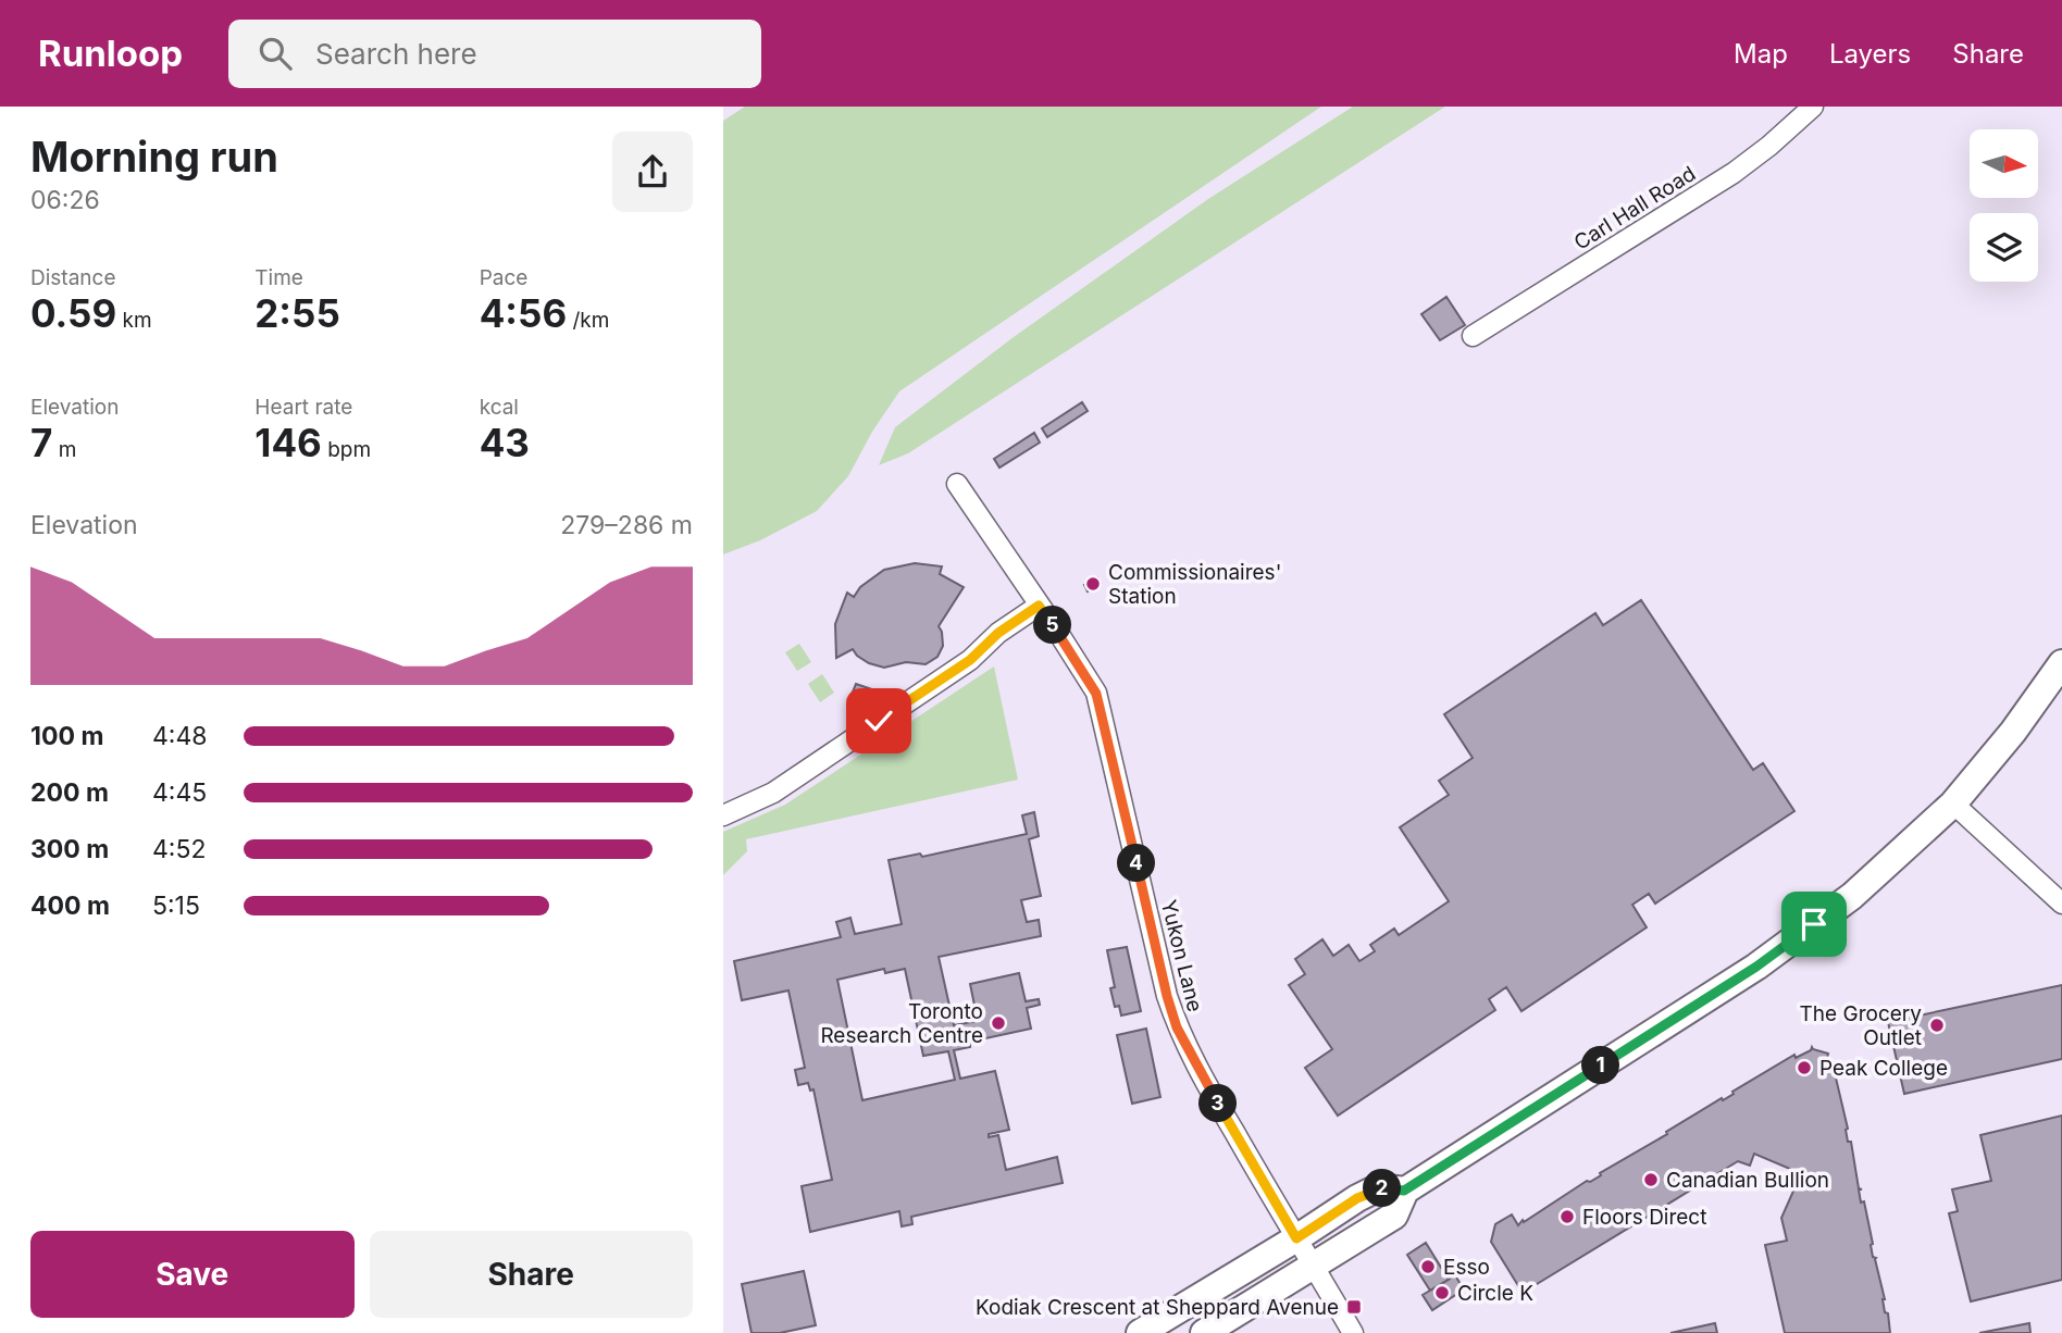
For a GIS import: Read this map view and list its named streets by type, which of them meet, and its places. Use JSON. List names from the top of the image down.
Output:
{
  "streets": {
    "street": ["Carl Hall Road", "Yukon Lane"]
  },
  "places": {
    "other": [
      "Commissionaires' Station",
      "Toronto Research Centre",
      "The Grocery Outlet",
      "Peak College",
      "Canadian Bullion",
      "Floors Direct",
      "Esso",
      "Circle K"
    ],
    "transit": ["Kodiak Crescent at Sheppard Avenue"]
  },
  "north": "right",
  "page": {
    "header": "Runloop",
    "search": "Search here",
    "nav": ["Map", "Layers", "Share"],
    "heading": ["Morning run", "06:26"],
    "stats": [
      ["Distance", "0.59 km"],
      ["Time", "2:55"],
      ["Pace", "4:56 /km"],
      ["Elevation", "7 m"],
      ["Heart rate", "146 bpm"],
      ["kcal", "43"]
    ],
    "chart": ["Elevation", "279–286 m"],
    "pins": [
      "5",
      "4",
      "1",
      "3",
      "2"
    ],
    "list": [
      {
        "name": "100 m",
        "note": "4:48"
      },
      {
        "name": "200 m",
        "note": "4:45"
      },
      {
        "name": "300 m",
        "note": "4:52"
      },
      {
        "name": "400 m",
        "note": "5:15"
      }
    ],
    "buttons": ["Save", "Share"]
  }
}
